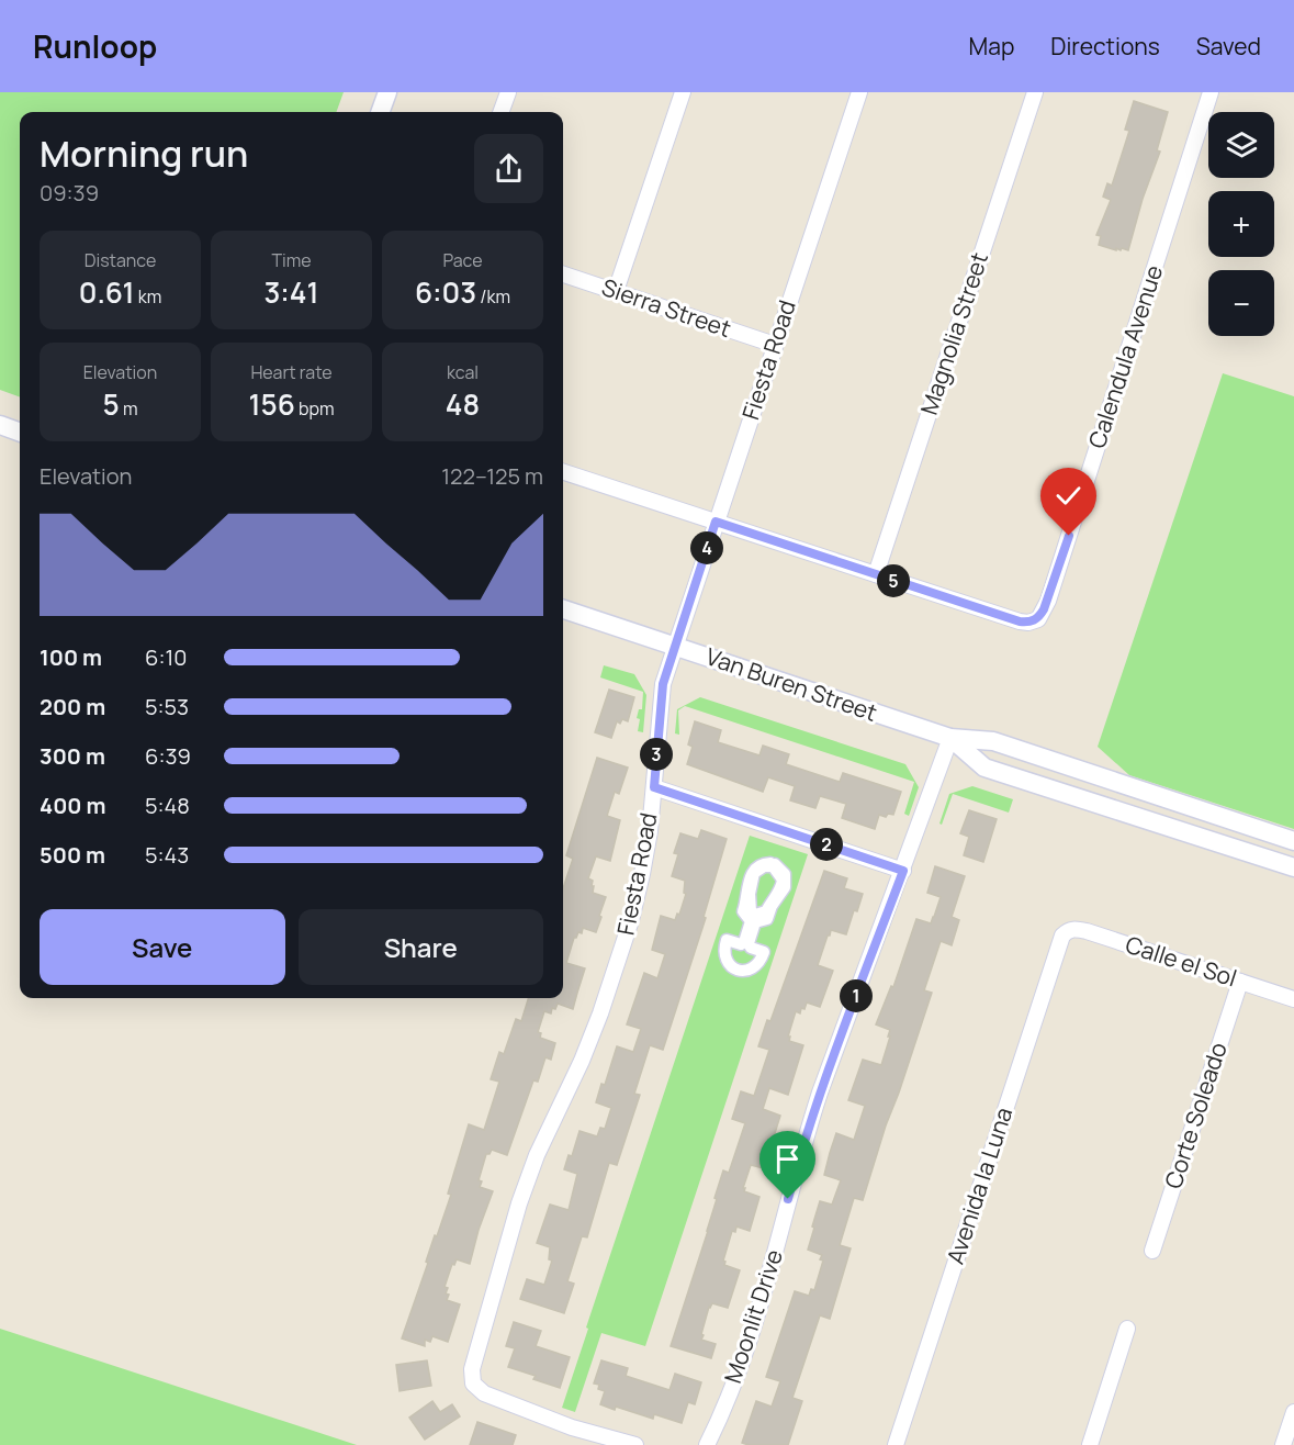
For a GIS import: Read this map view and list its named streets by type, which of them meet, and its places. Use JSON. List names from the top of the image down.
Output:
{
  "streets": {
    "street": [
      "Sierra Street",
      "Magnolia Street",
      "Calendula Avenue",
      "Fiesta Road",
      "Van Buren Street",
      "Calle el Sol",
      "Corte Soleado",
      "Avenida la Luna",
      "Moonlit Drive"
    ]
  },
  "crossings": [
    ["Sierra Street", "Fiesta Road"],
    ["Magnolia Street", "Calendula Avenue"],
    ["Fiesta Road", "Van Buren Street"],
    ["Van Buren Street", "Moonlit Drive"],
    ["Calle el Sol", "Corte Soleado"],
    ["Calle el Sol", "Avenida la Luna"]
  ],
  "page": {
    "header": "Runloop",
    "nav": ["Map", "Directions", "Saved"],
    "map_buttons": ["+", "−"],
    "heading": ["Morning run", "09:39"],
    "stats": [
      ["Distance", "0.61 km"],
      ["Time", "3:41"],
      ["Pace", "6:03 /km"],
      ["Elevation", "5 m"],
      ["Heart rate", "156 bpm"],
      ["kcal", "48"]
    ],
    "chart": ["Elevation", "122–125 m"],
    "pins": [
      "4",
      "5",
      "3",
      "2",
      "1"
    ],
    "list": [
      {
        "name": "100 m",
        "note": "6:10"
      },
      {
        "name": "200 m",
        "note": "5:53"
      },
      {
        "name": "300 m",
        "note": "6:39"
      },
      {
        "name": "400 m",
        "note": "5:48"
      },
      {
        "name": "500 m",
        "note": "5:43"
      }
    ],
    "buttons": ["Save", "Share"]
  }
}
